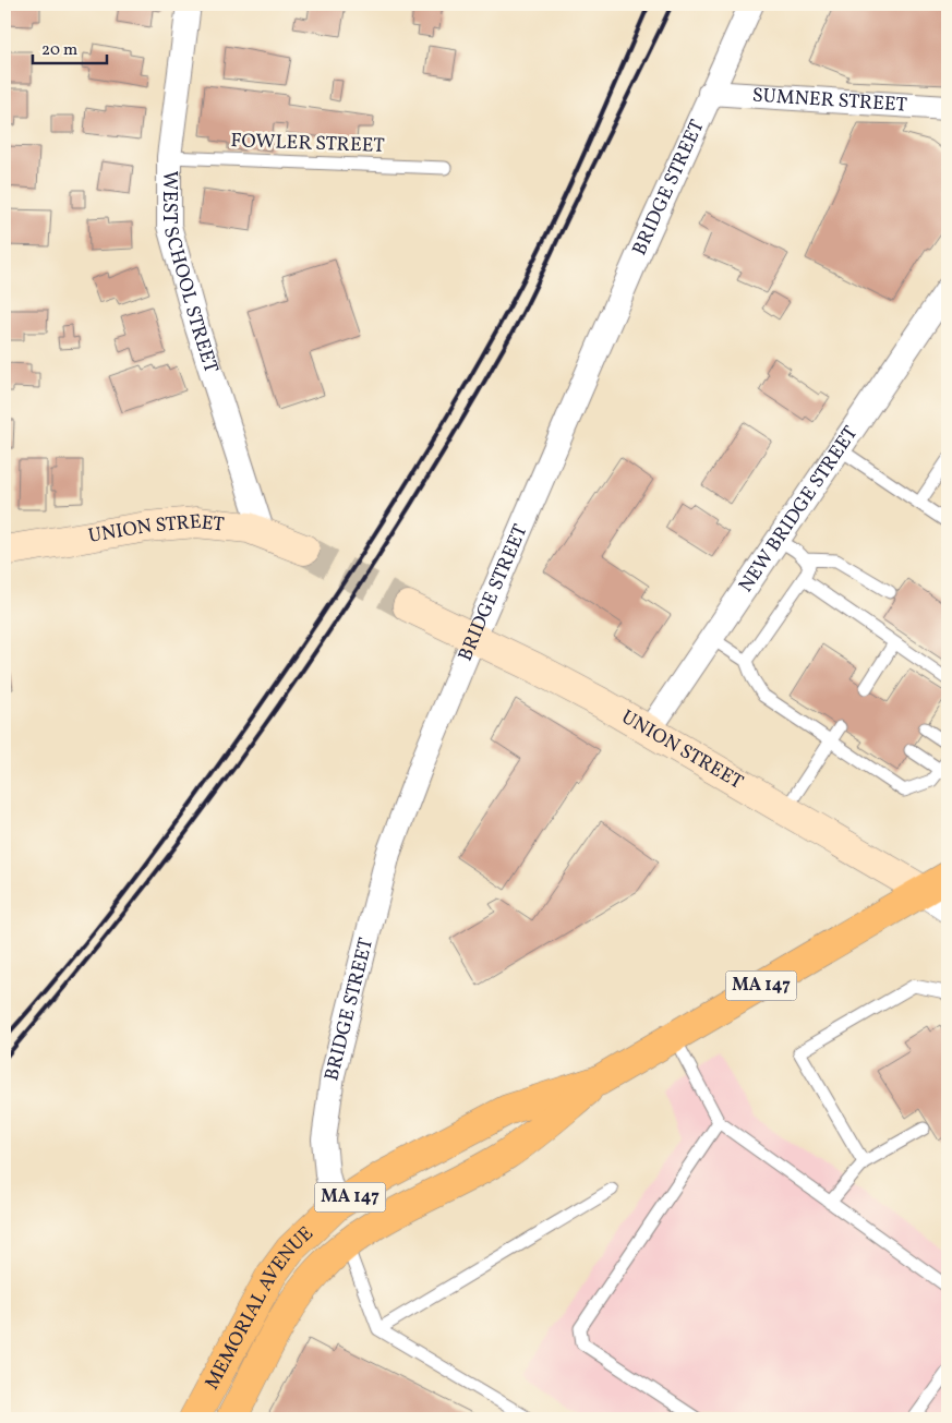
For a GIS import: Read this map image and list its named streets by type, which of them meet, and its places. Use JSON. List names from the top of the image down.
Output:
{
  "streets": {
    "main road": ["UNION STREET", "MA 147", "MEMORIAL AVENUE"],
    "street": [
      "SUMNER STREET",
      "BRIDGE STREET",
      "WEST SCHOOL STREET",
      "NEW BRIDGE STREET"
    ],
    "lane": ["FOWLER STREET"]
  },
  "crossings": [
    ["SUMNER STREET", "BRIDGE STREET"],
    ["FOWLER STREET", "WEST SCHOOL STREET"],
    ["BRIDGE STREET", "UNION STREET"],
    ["BRIDGE STREET", "MEMORIAL AVENUE"],
    ["WEST SCHOOL STREET", "UNION STREET"],
    ["NEW BRIDGE STREET", "UNION STREET"],
    ["UNION STREET", "MEMORIAL AVENUE"]
  ],
  "scale_bar": "20 m"
}
